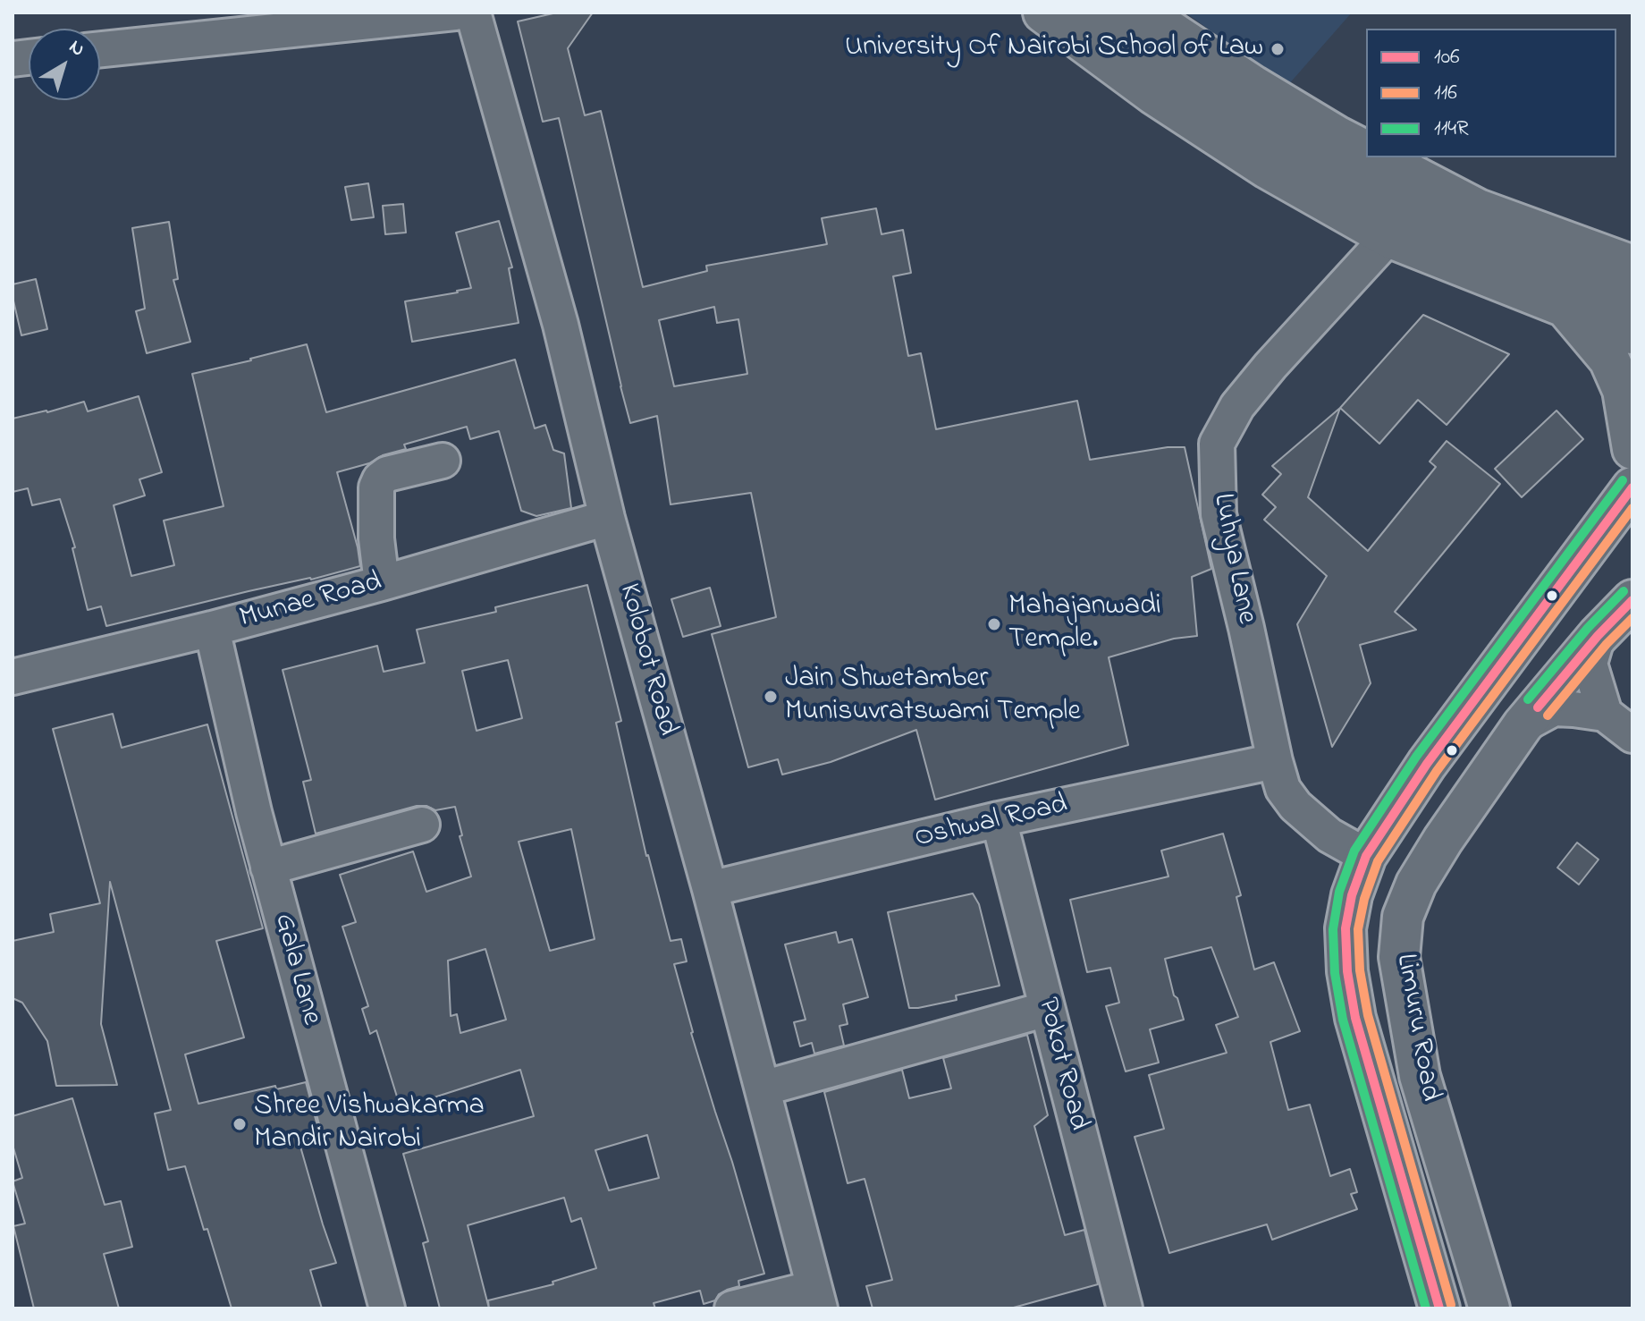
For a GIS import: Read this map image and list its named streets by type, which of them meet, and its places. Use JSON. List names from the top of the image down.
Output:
{
  "streets": {
    "main road": ["Limuru Road"],
    "street": [
      "Luhya Lane",
      "Munae Road",
      "Kolobot Road",
      "Oshwal Road",
      "Gala Lane",
      "Pokot Road"
    ]
  },
  "crossings": [
    ["Luhya Lane", "Oshwal Road"],
    ["Luhya Lane", "Limuru Road"],
    ["Munae Road", "Kolobot Road"],
    ["Munae Road", "Gala Lane"],
    ["Kolobot Road", "Oshwal Road"],
    ["Oshwal Road", "Pokot Road"]
  ],
  "places": [
    "University Of Nairobi School of Law",
    "Mahajanwadi Temple.",
    "Jain Shwetamber Munisuvratswami Temple",
    "Shree Vishwakarma Mandir Nairobi"
  ],
  "lines": ["transit line 114R", "transit line 106", "transit line 116"],
  "legend": ["106", "116", "114R"],
  "north": "top right"
}
